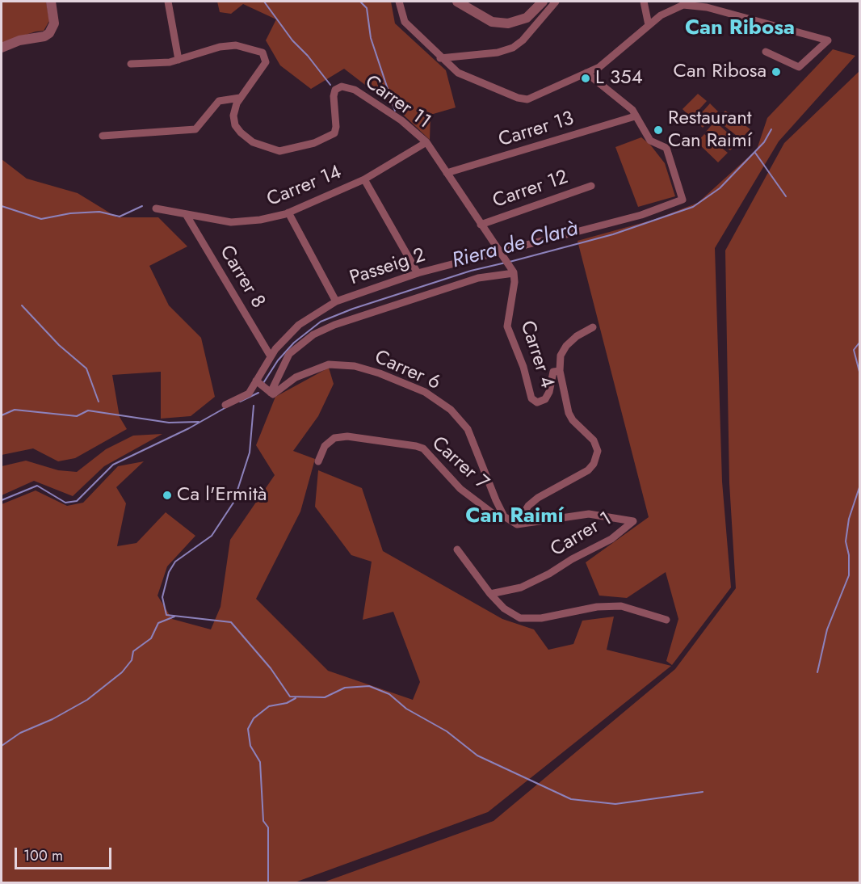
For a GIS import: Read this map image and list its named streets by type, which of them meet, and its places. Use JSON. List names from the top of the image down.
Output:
{
  "streets": {
    "street": [
      "Carrer 11",
      "Carrer 13",
      "Carrer 14",
      "Carrer 12",
      "Passeig 2",
      "Carrer 8",
      "Carrer 4",
      "Carrer 6",
      "Carrer 7",
      "Carrer 1"
    ]
  },
  "crossings": [
    ["Carrer 11", "Carrer 13"],
    ["Carrer 11", "Carrer 14"],
    ["Carrer 11", "Carrer 12"],
    ["Carrer 11", "Passeig 2"],
    ["Carrer 11", "Carrer 4"],
    ["Carrer 13", "Passeig 2"],
    ["Carrer 14", "Carrer 8"],
    ["Passeig 2", "Carrer 8"],
    ["Carrer 6", "Carrer 7"]
  ],
  "districts": ["Can Ribosa", "Can Raimí"],
  "water": ["Riera de Clarà"],
  "places": [
    "Can Ribosa",
    "L 354",
    "Restaurant Can Raimí",
    "Ca l'Ermità"
  ],
  "scale_bar": "100 m"
}
